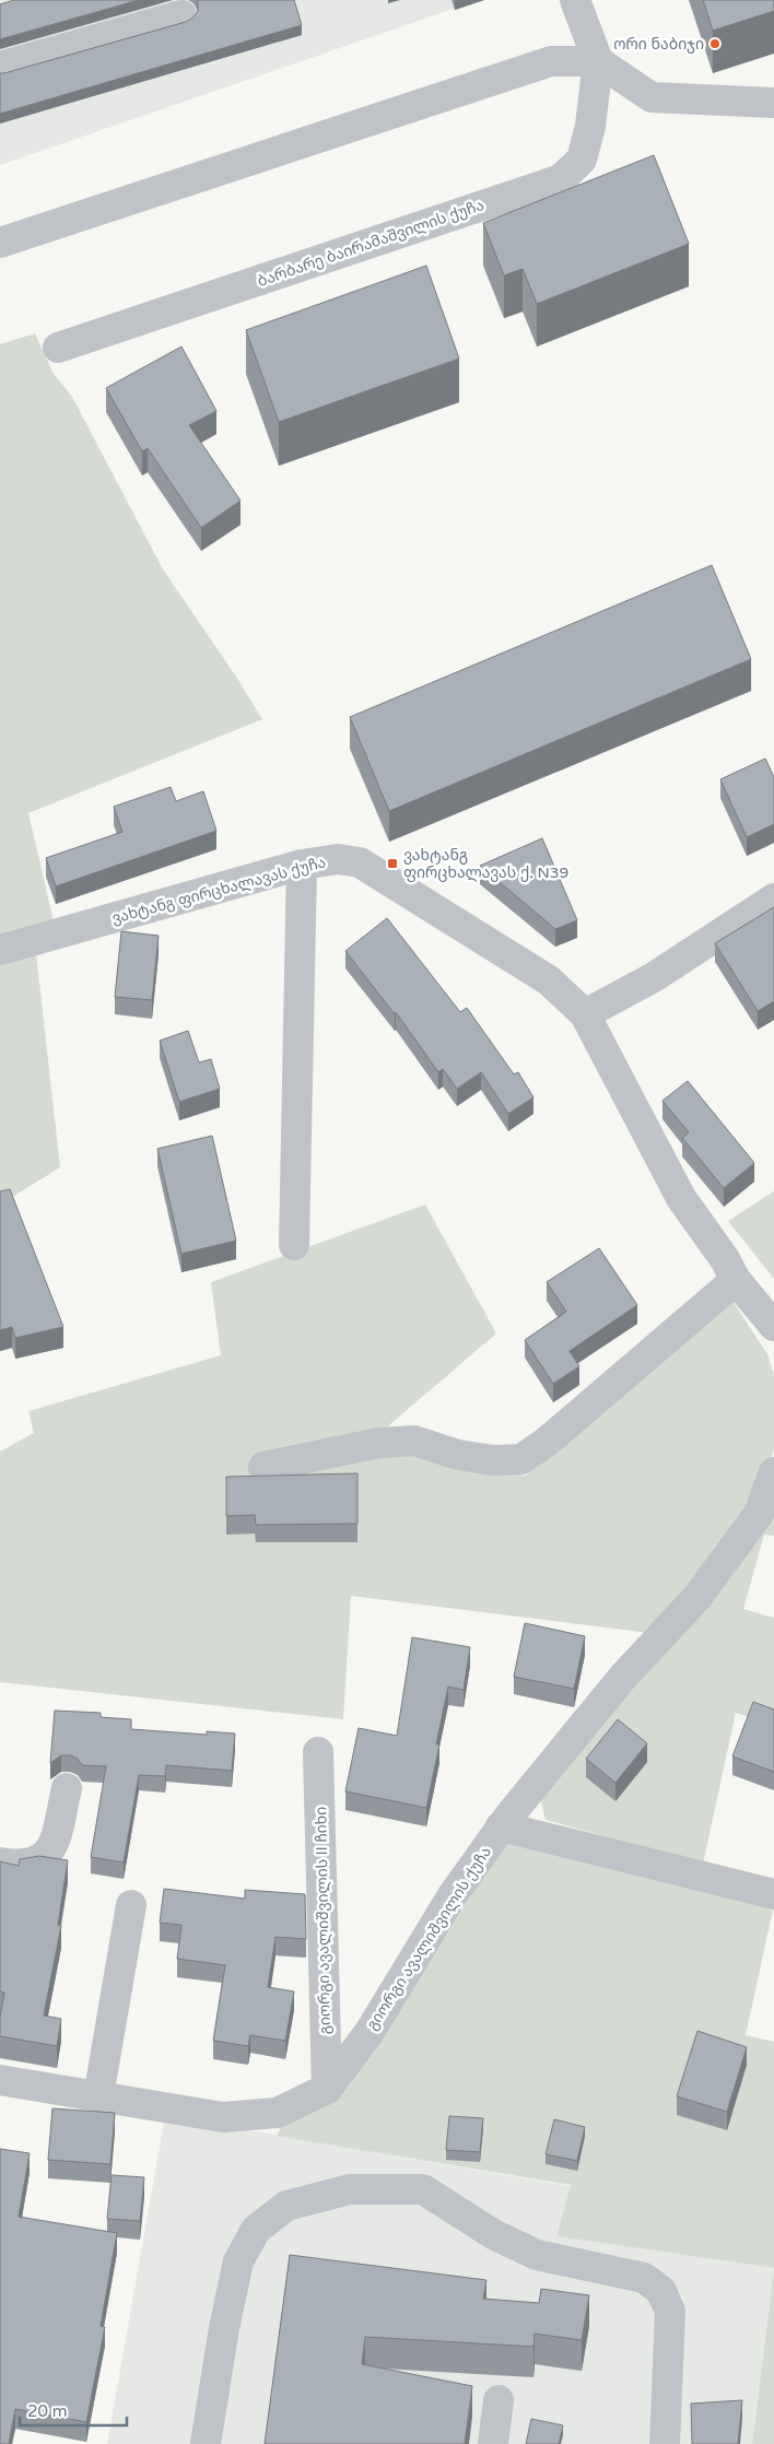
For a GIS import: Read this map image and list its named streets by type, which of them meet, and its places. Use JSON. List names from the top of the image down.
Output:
{
  "streets": {
    "street": [
      "ბარბარე ბაირამაშვილის ქუჩა",
      "ვახტანგ ფირცხალავას ქუჩა",
      "გიორგი ავალიშვილის II ჩიხი",
      "გიორგი ავალიშვილის ქუჩა"
    ]
  },
  "crossings": [
    ["გიორგი ავალიშვილის II ჩიხი", "გიორგი ავალიშვილის ქუჩა"]
  ],
  "places": {
    "other": ["ორი ნაბიჯი"],
    "transit": ["ვახტანგ ფირცხალავას ქ. N39"]
  },
  "scale_bar": "20 m"
}
